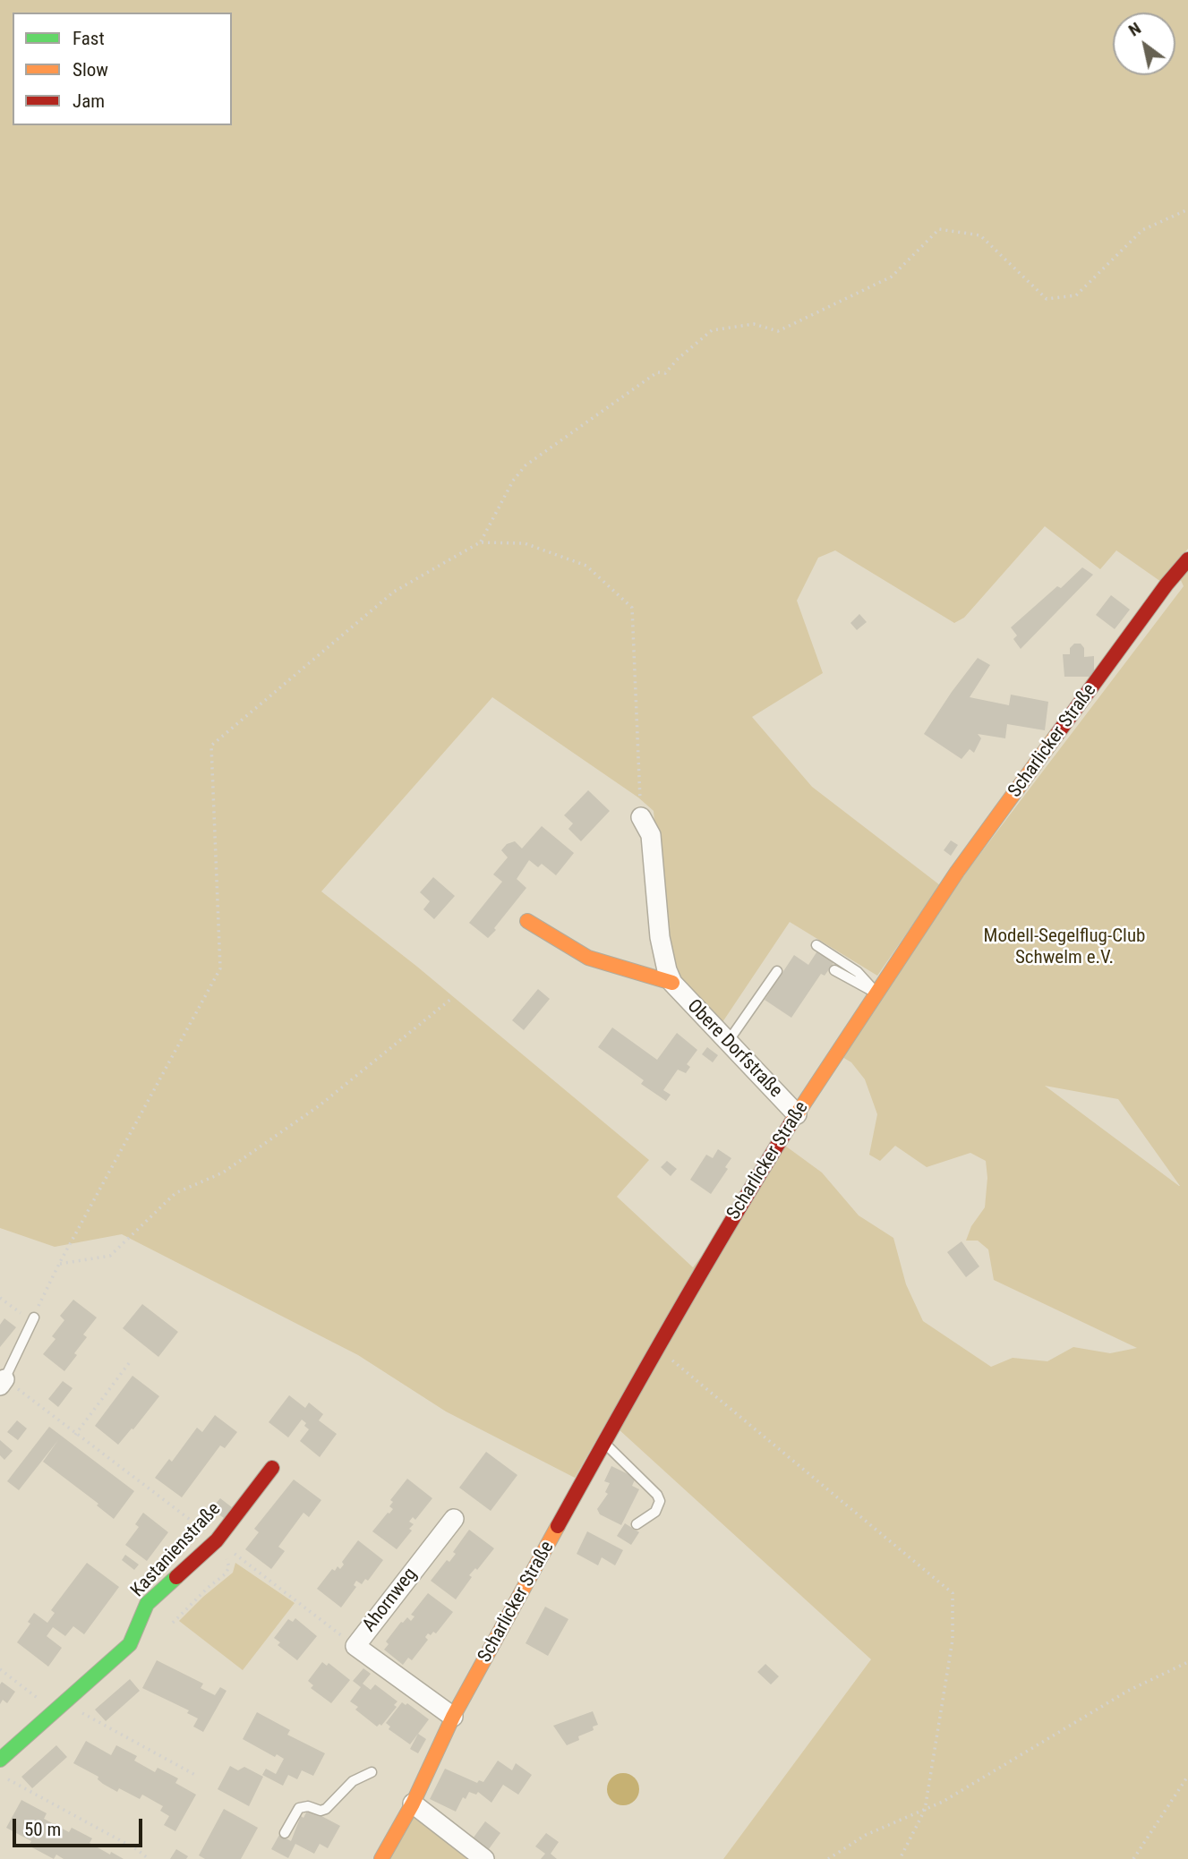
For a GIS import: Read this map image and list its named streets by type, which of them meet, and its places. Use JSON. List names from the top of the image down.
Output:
{
  "streets": {
    "street": [
      "Scharlicker Straße",
      "Obere Dorfstraße",
      "Kastanienstraße",
      "Ahornweg"
    ]
  },
  "crossings": [
    ["Scharlicker Straße", "Obere Dorfstraße"],
    ["Scharlicker Straße", "Ahornweg"]
  ],
  "parks": ["Modell-Segelflug-Club Schwelm e.V."],
  "legend": ["Fast", "Slow", "Jam"],
  "scale_bar": "50 m",
  "north": "top left"
}
